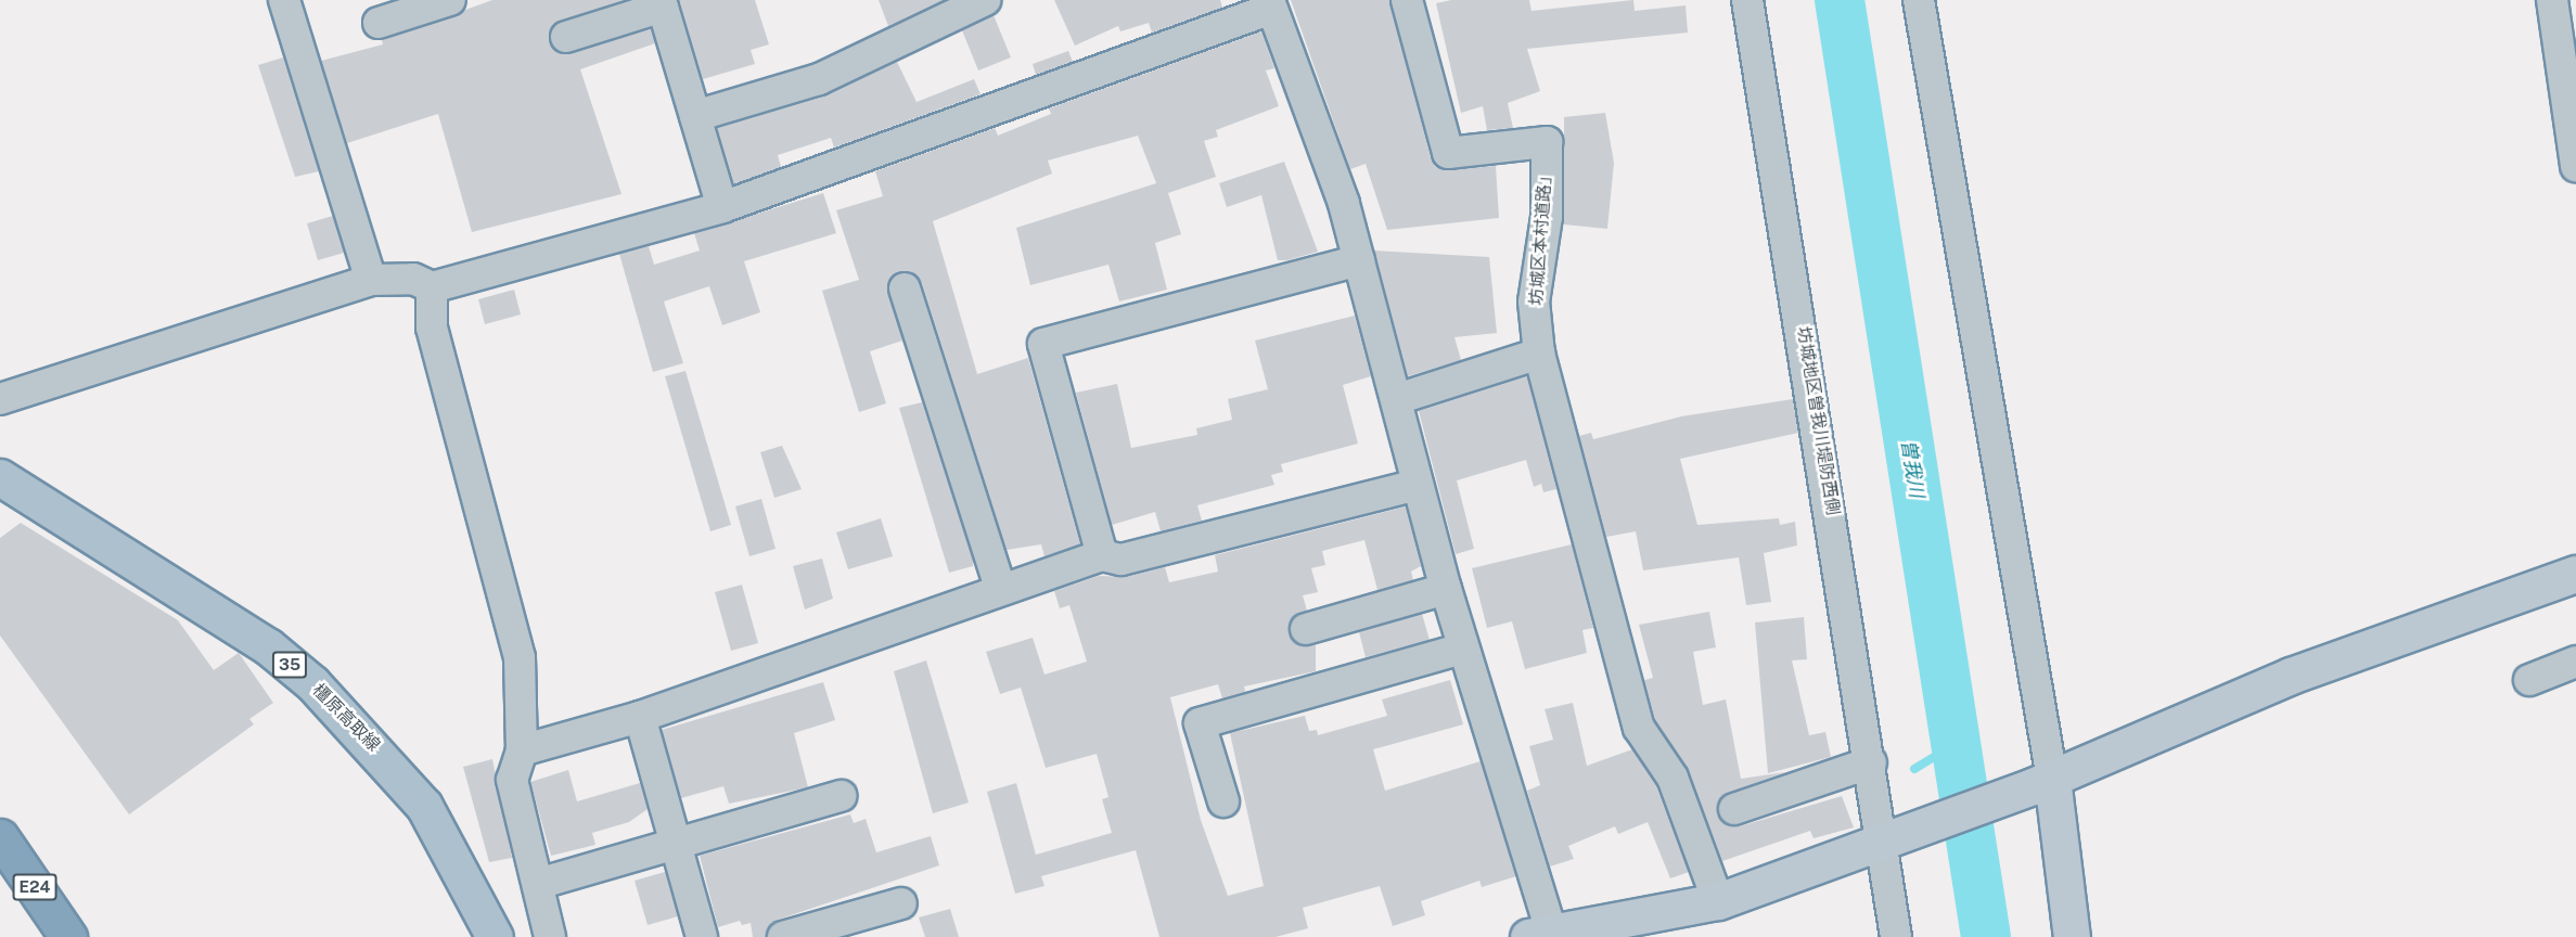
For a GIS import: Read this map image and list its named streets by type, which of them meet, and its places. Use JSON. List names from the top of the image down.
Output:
{
  "streets": {
    "highway": ["E24"],
    "main road": ["35", "橿原高取線"],
    "street": ["坊城区本村道路」", "坊城地区曽我川堤防西側"]
  },
  "water": ["曽我川"]
}
